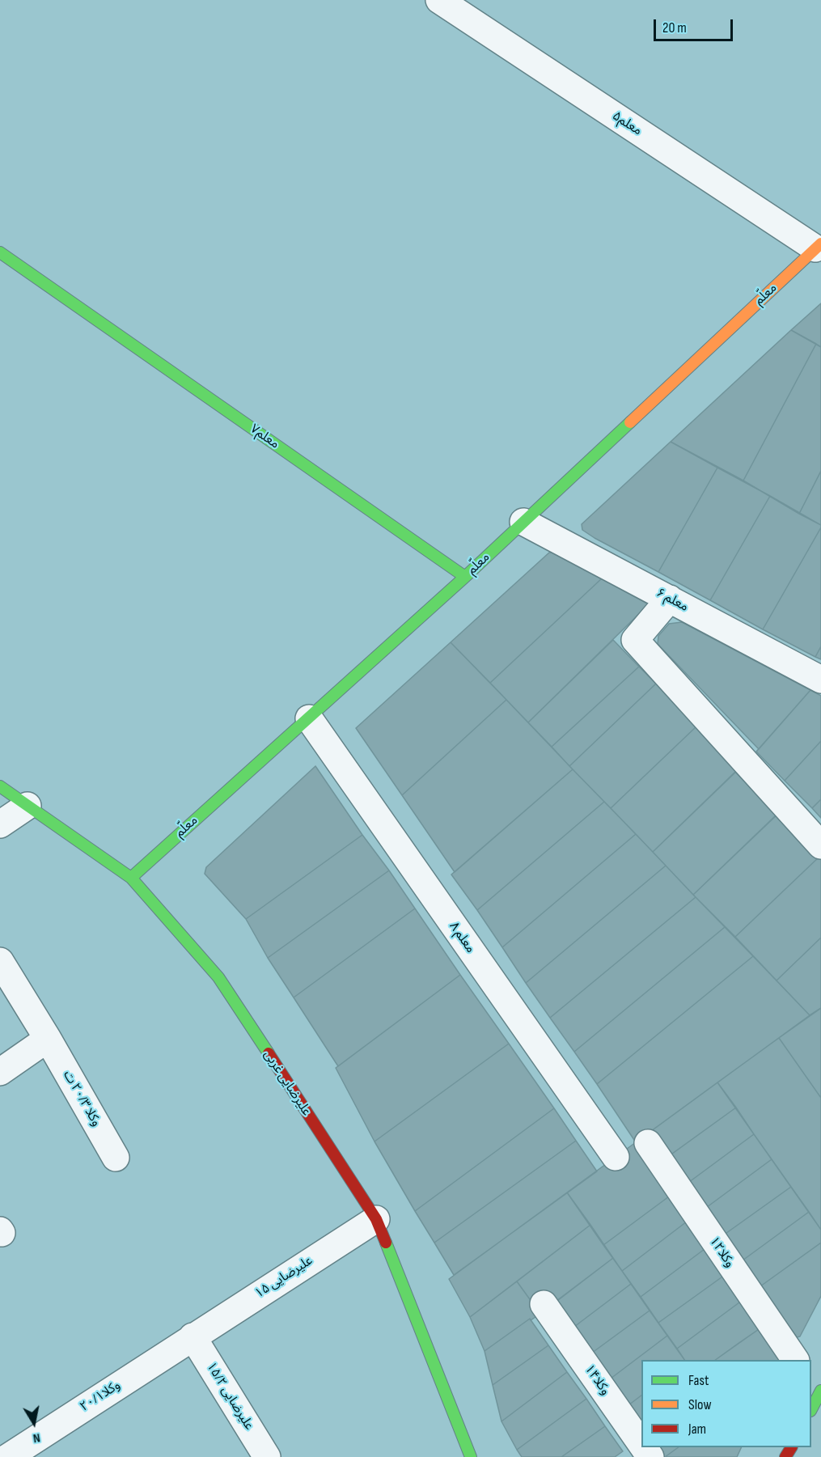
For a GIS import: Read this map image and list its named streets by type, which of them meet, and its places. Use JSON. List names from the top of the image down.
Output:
{
  "streets": {
    "street": [
      "معلم۵",
      "معلّم",
      "معلم۷",
      "۶ معلم",
      "۸ معلم",
      "علیرضایی غربی",
      "وکلا ۲۰/۳ ت",
      "وکلا۱۲",
      "۱۵ علیرضایی",
      "وکلا۱۴",
      "وکلا۲۰/۱",
      "۱۵/۲ علیرضایی"
    ]
  },
  "crossings": [
    ["معلم۵", "معلّم"],
    ["معلّم", "معلم۷"],
    ["معلّم", "۶ معلم"],
    ["معلّم", "۸ معلم"],
    ["معلّم", "علیرضایی غربی"],
    ["علیرضایی غربی", "۱۵ علیرضایی"],
    ["۱۵ علیرضایی", "وکلا۲۰/۱"],
    ["۱۵ علیرضایی", "۱۵/۲ علیرضایی"],
    ["وکلا۲۰/۱", "۱۵/۲ علیرضایی"]
  ],
  "legend": ["Fast", "Slow", "Jam"],
  "scale_bar": "20 m",
  "north": "bottom"
}
